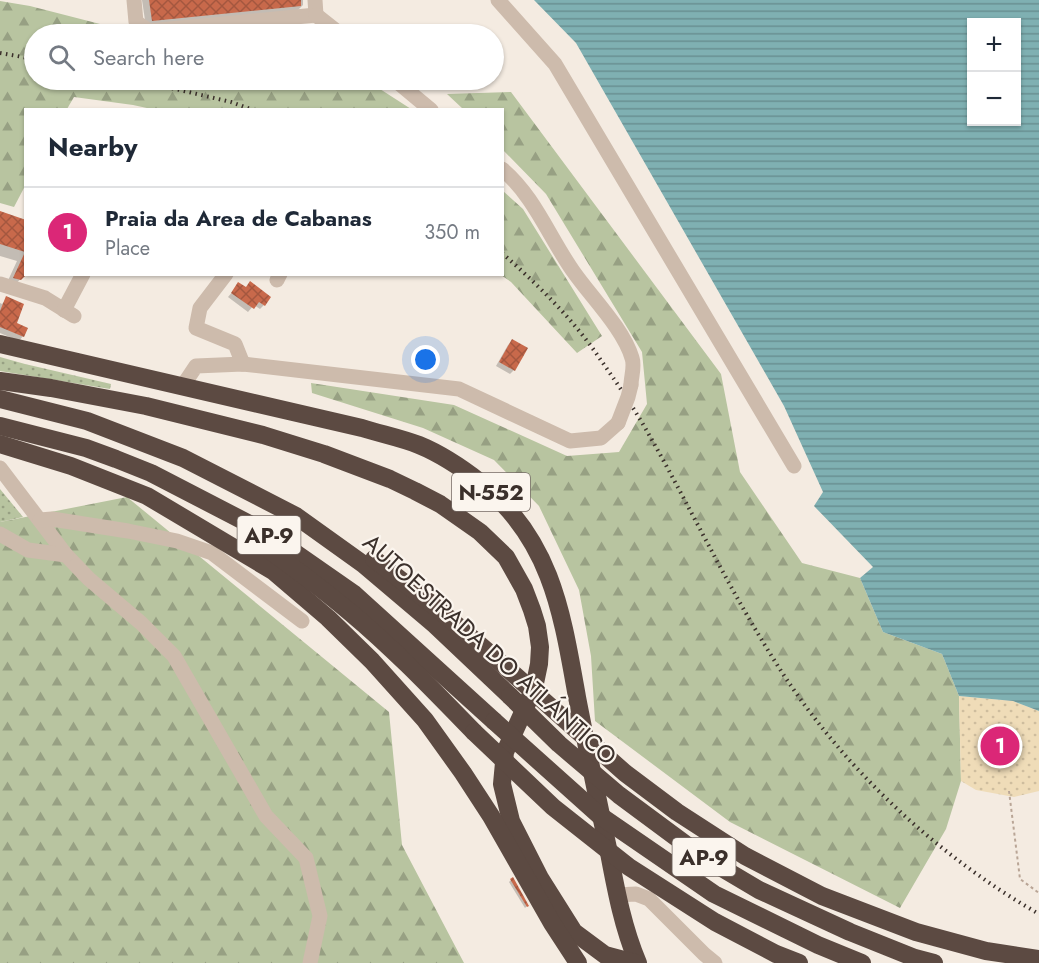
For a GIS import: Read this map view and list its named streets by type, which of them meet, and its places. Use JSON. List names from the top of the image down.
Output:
{
  "streets": {
    "highway": ["N-552", "AP-9", "AUTOESTRADA DO ATLÁNTICO"]
  },
  "page": {
    "map_buttons": ["+", "−"],
    "search": "Search here",
    "heading": "Nearby",
    "list": [
      {
        "mark": "1",
        "name": "Praia da Area de Cabanas",
        "note": "Place",
        "value": "350 m"
      }
    ],
    "pins": "1"
  }
}
